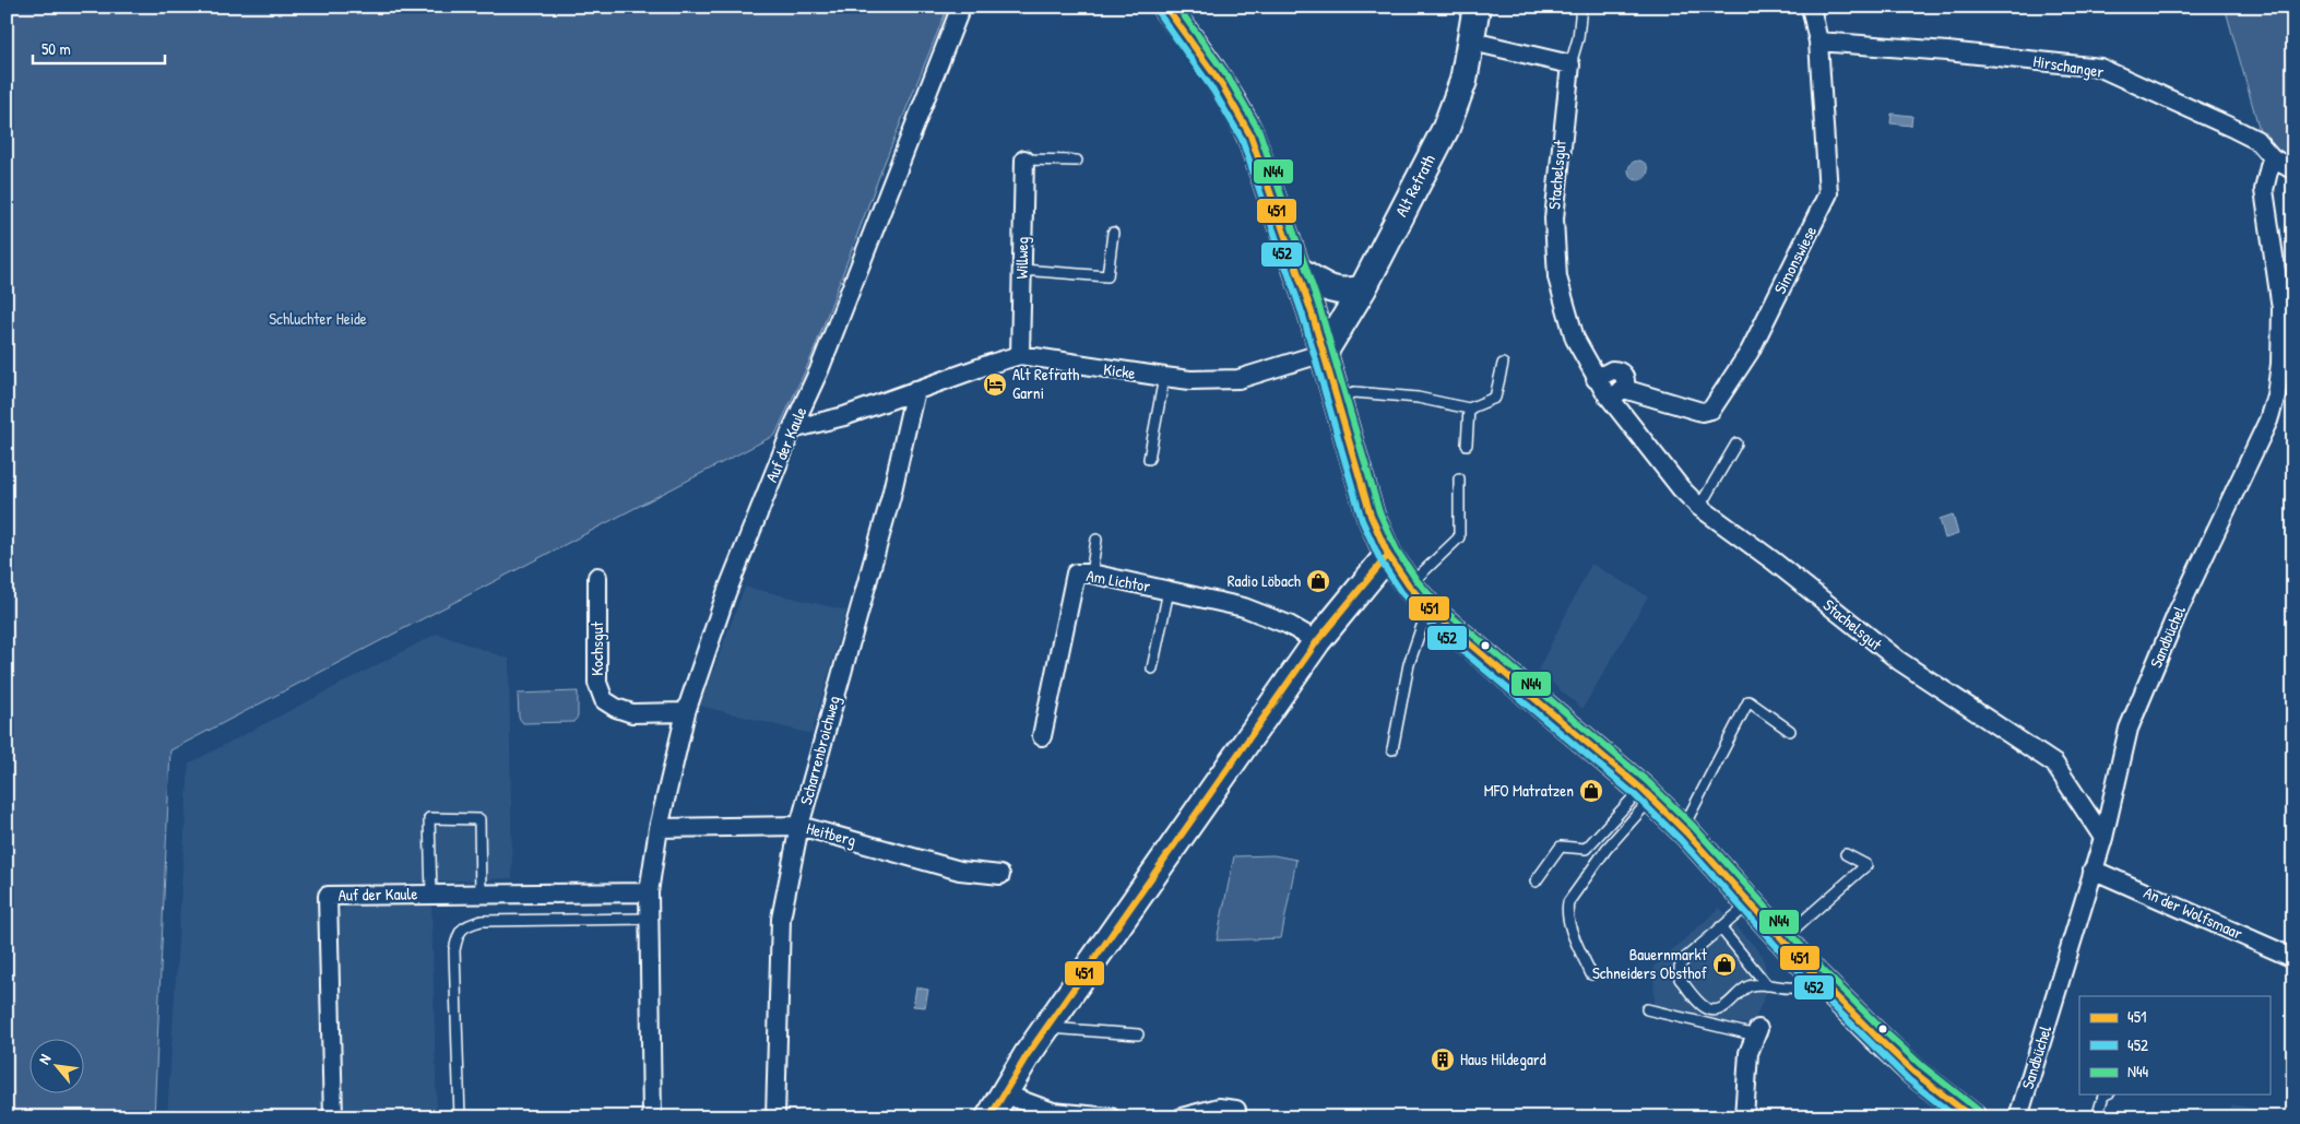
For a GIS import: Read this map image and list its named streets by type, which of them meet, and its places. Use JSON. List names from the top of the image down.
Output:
{
  "streets": {
    "main road": ["Alt Refrath"],
    "street": [
      "Hirschanger",
      "Stachelsgut",
      "Willweg",
      "Simonswiese",
      "Kicke",
      "Auf der Kaule",
      "Am Lichtor",
      "Sandbüchel",
      "Kochsgut",
      "Scharrenbroichweg",
      "Heitberg",
      "An der Wolfsmaar"
    ]
  },
  "crossings": [
    ["Hirschanger", "Simonswiese"],
    ["Hirschanger", "Sandbüchel"],
    ["Stachelsgut", "Simonswiese"],
    ["Stachelsgut", "Sandbüchel"],
    ["Alt Refrath", "Kicke"],
    ["Willweg", "Kicke"],
    ["Kicke", "Auf der Kaule"],
    ["Kicke", "Scharrenbroichweg"],
    ["Auf der Kaule", "Kochsgut"],
    ["Auf der Kaule", "Heitberg"],
    ["Sandbüchel", "An der Wolfsmaar"],
    ["Scharrenbroichweg", "Heitberg"]
  ],
  "parks": ["Schluchter Heide"],
  "places": {
    "hotel": ["Alt Refrath Garni"],
    "shop": ["Radio Löbach", "MFO Matratzen", "Bauernmarkt Schneiders Obsthof"],
    "building": ["Haus Hildegard"]
  },
  "lines": ["transit line 451", "transit line N44", "transit line 452"],
  "legend": ["451", "452", "N44"],
  "scale_bar": "50 m",
  "north": "top left"
}
